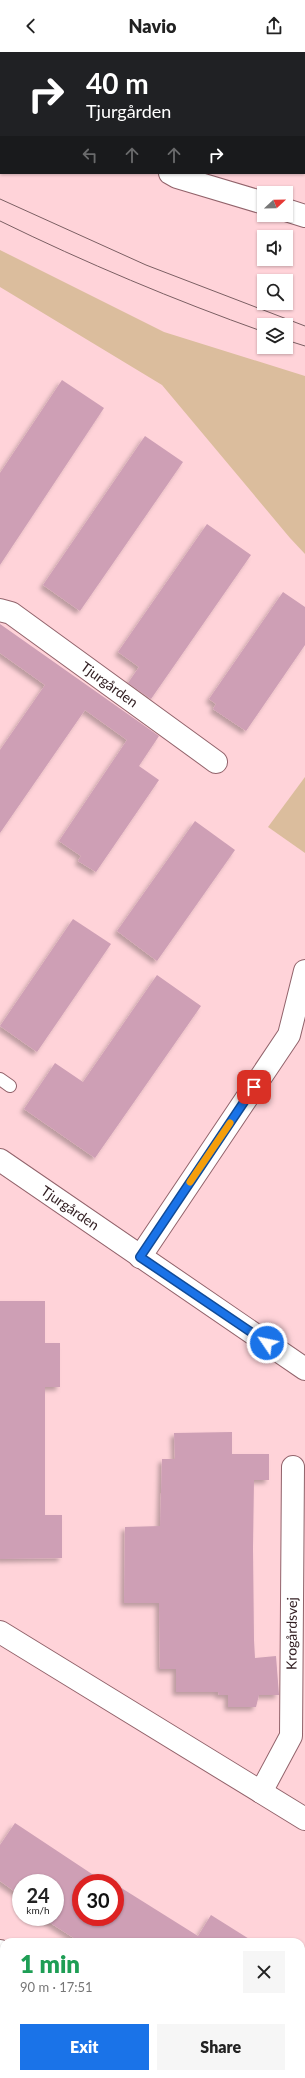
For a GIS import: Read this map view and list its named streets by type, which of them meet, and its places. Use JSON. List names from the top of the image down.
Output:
{
  "streets": {
    "street": ["Tjurgården", "Krogårdsvej"]
  },
  "north": "right",
  "page": {
    "header": "Navio",
    "turn": ["40 m", "Tjurgården"],
    "speed": "24 km/h",
    "limit": "30",
    "heading": ["1 min", "90 m · 17:51"],
    "buttons": ["Exit", "Share"]
  }
}
